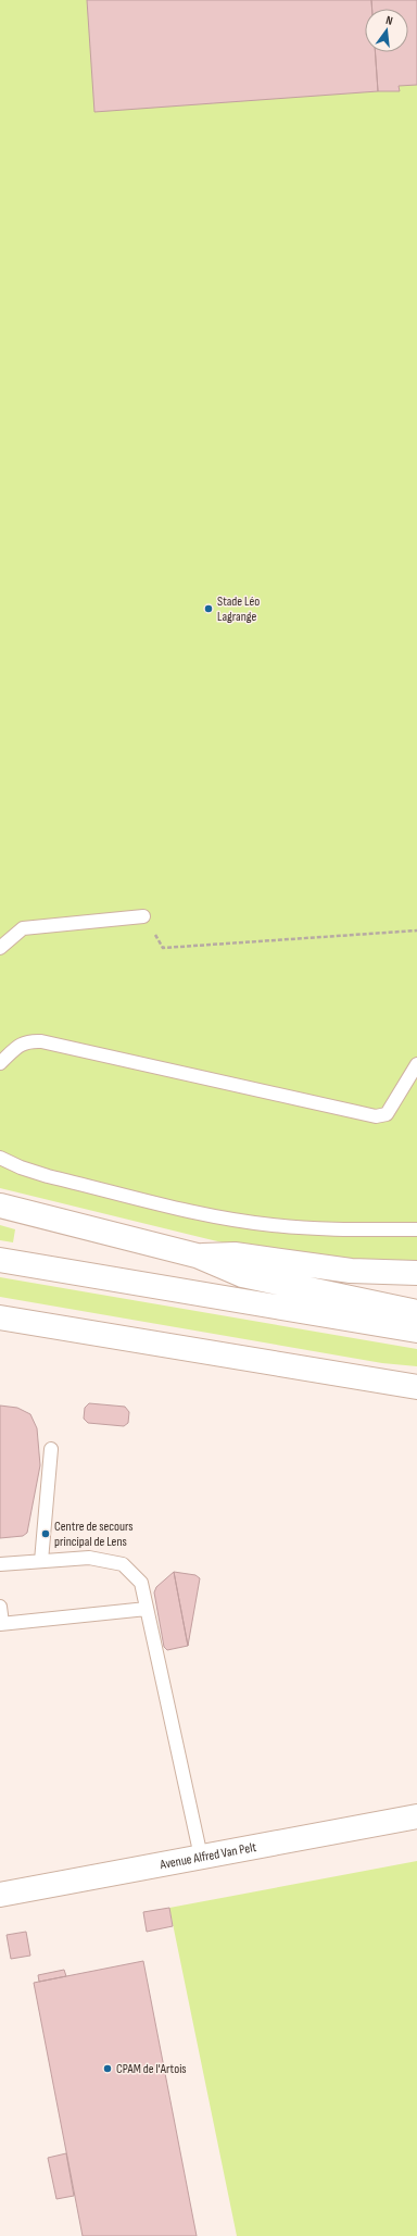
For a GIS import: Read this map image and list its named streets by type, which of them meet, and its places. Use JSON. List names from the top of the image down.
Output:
{
  "streets": {
    "main road": ["Avenue Alfred Van Pelt"]
  },
  "places": ["Stade Léo Lagrange", "Centre de secours principal de Lens", "CPAM de l'Artois"],
  "north": "top"
}
